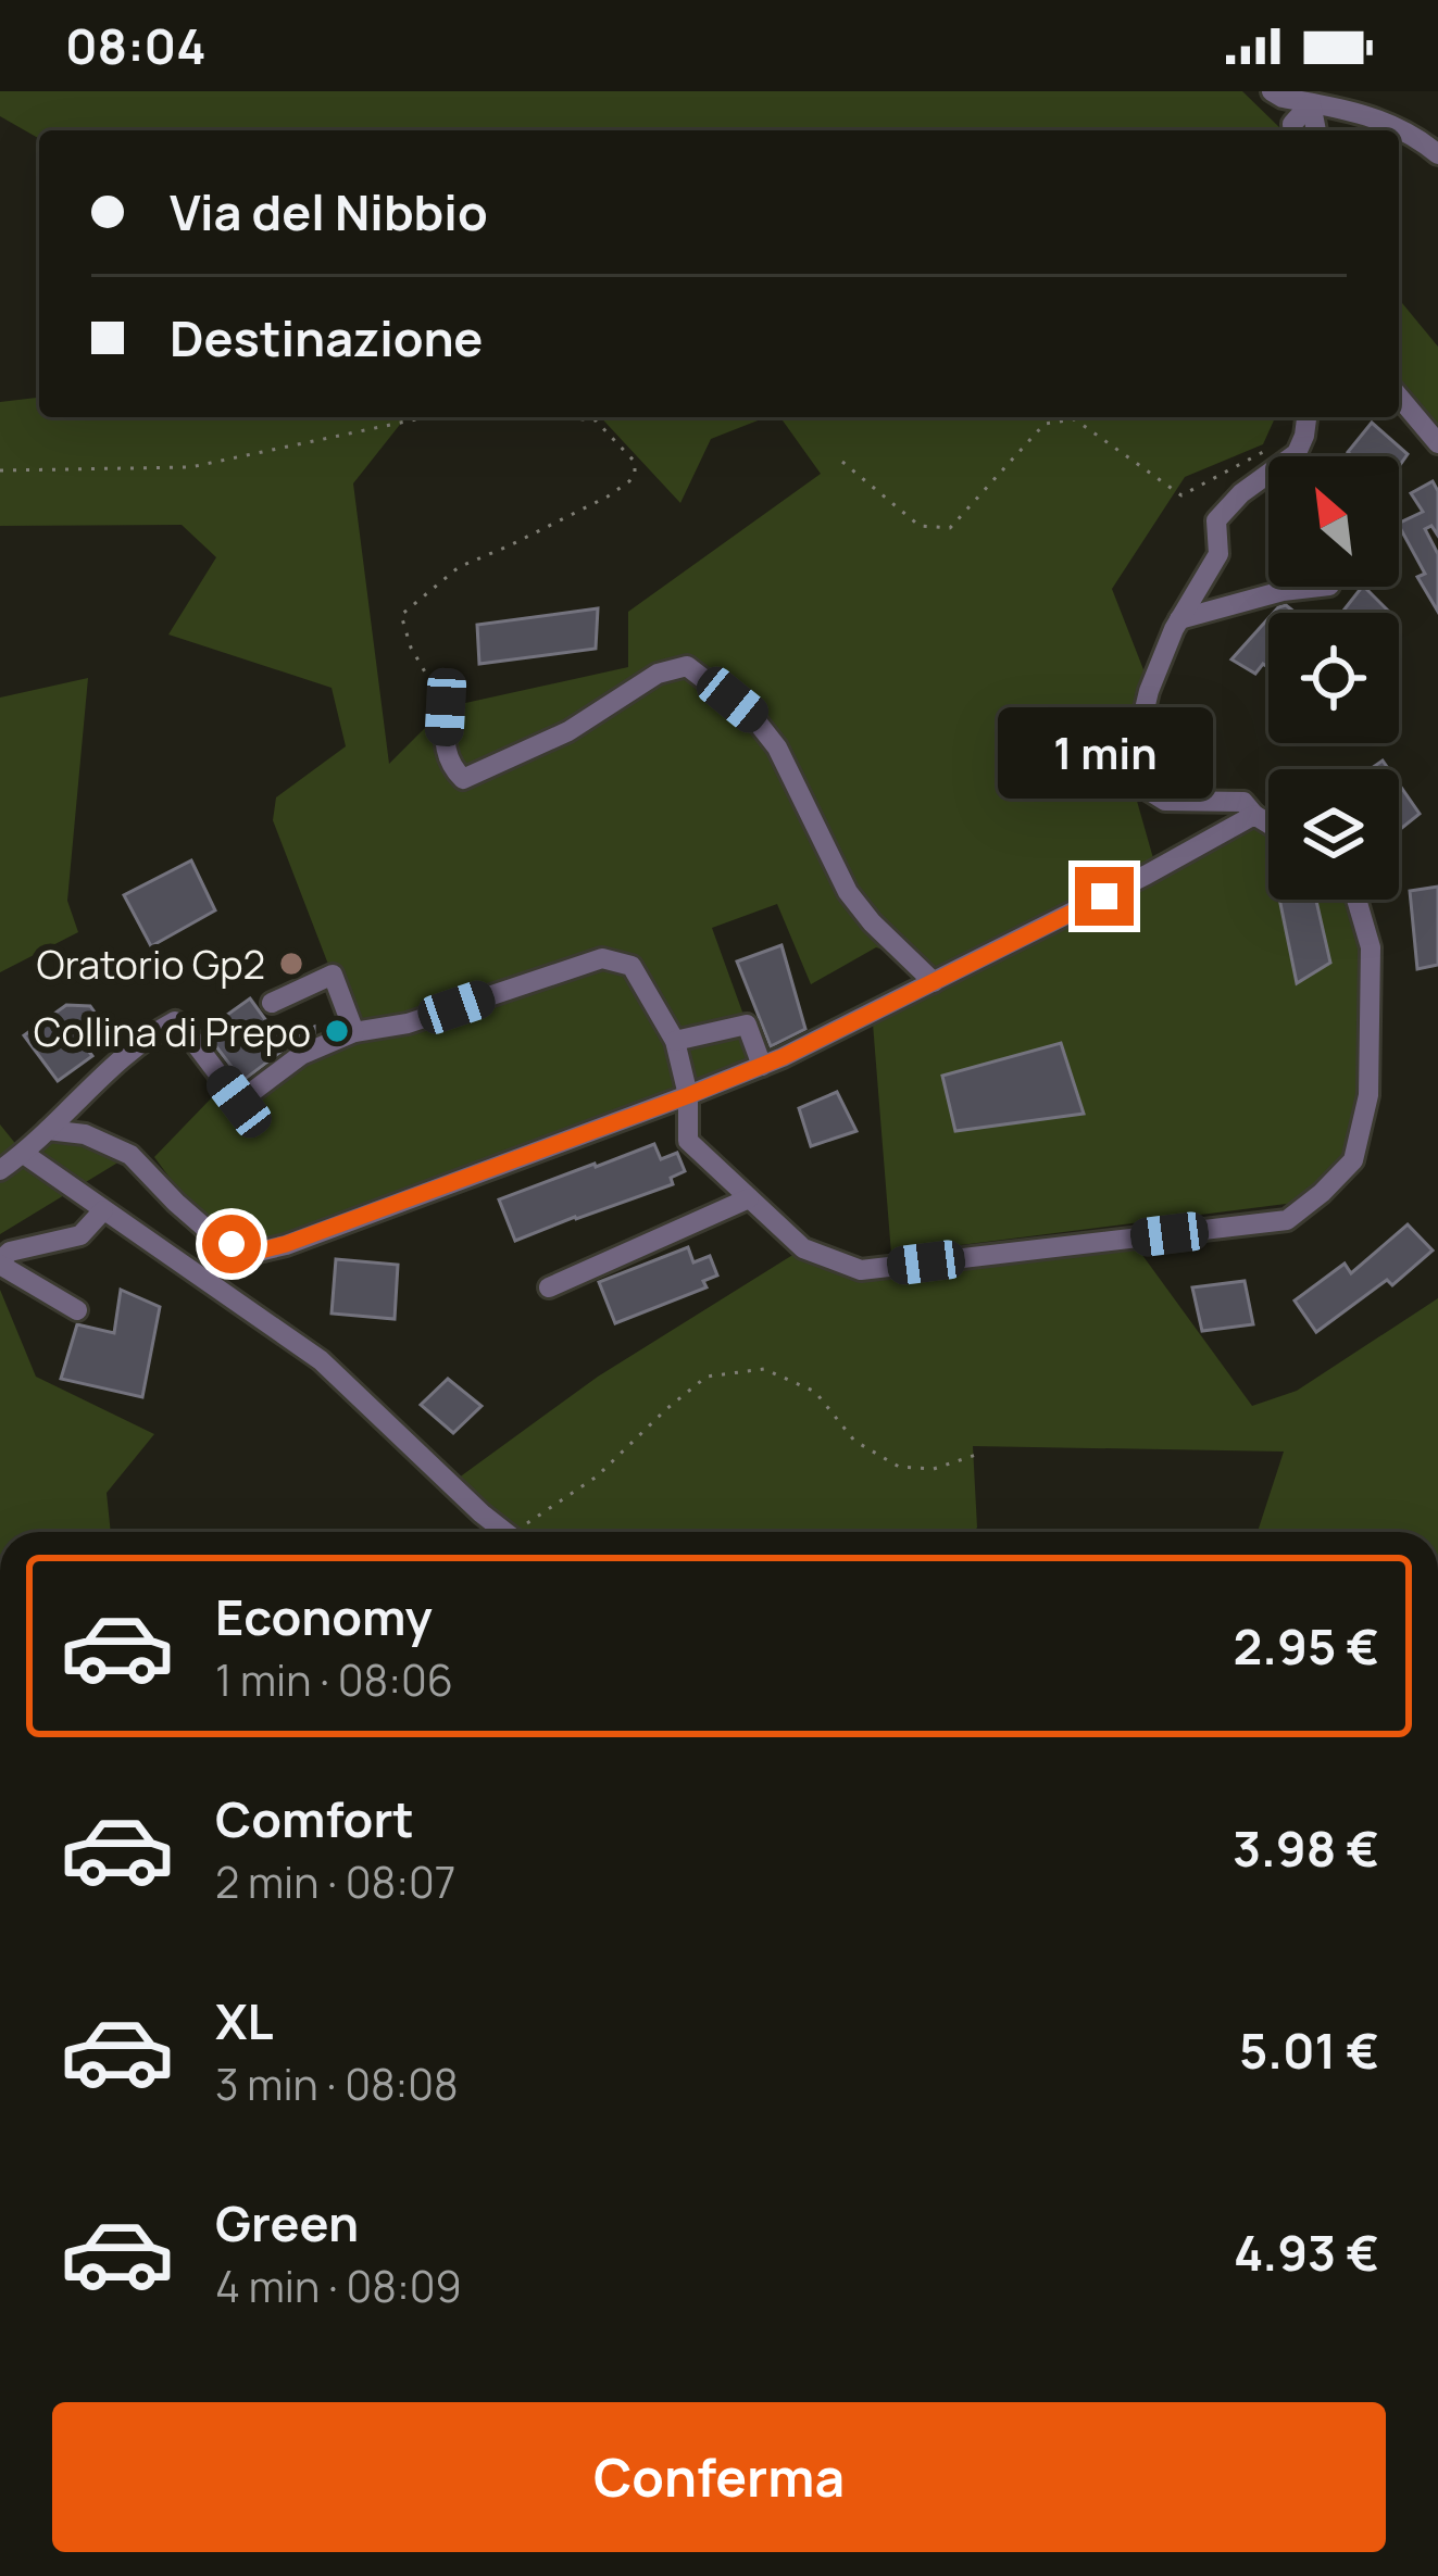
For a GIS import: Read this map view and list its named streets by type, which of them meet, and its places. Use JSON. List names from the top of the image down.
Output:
{
  "places": ["Oratorio Gp2", "Collina di Prepo"],
  "north": "top left",
  "page": {
    "status": "08:04",
    "banner": ["Via del Nibbio", "Destinazione"],
    "bubble": "1 min",
    "list": [
      {
        "name": "Economy",
        "note": "1 min · 08:06",
        "value": "2.95 €"
      },
      {
        "name": "Comfort",
        "note": "2 min · 08:07",
        "value": "3.98 €"
      },
      {
        "name": "XL",
        "note": "3 min · 08:08",
        "value": "5.01 €"
      },
      {
        "name": "Green",
        "note": "4 min · 08:09",
        "value": "4.93 €"
      }
    ],
    "buttons": "Conferma"
  }
}
